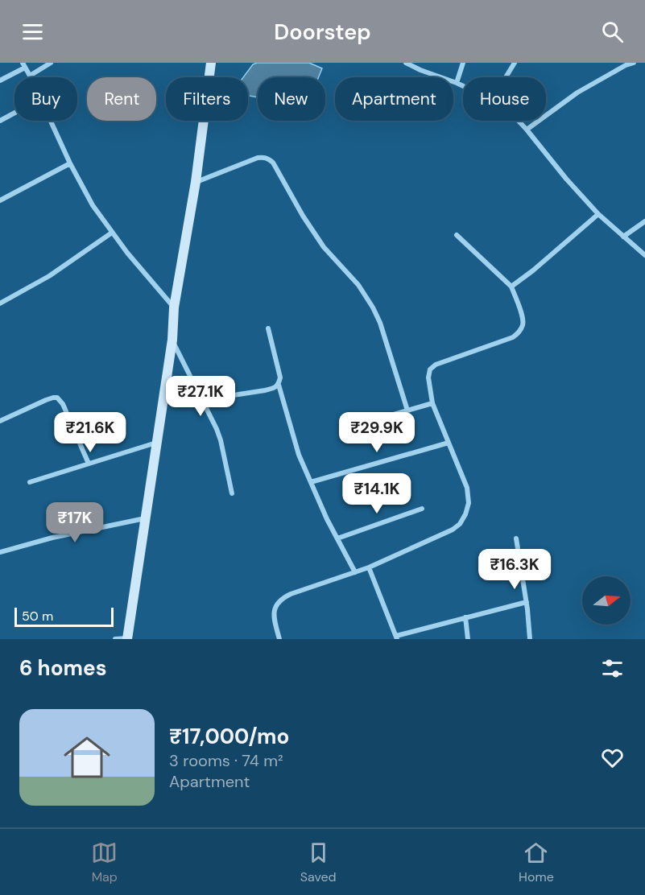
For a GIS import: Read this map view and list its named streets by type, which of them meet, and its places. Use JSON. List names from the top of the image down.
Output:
{
  "scale_bar": "50 m",
  "north": "right",
  "page": {
    "header": "Doorstep",
    "chip": [
      "Buy",
      "Rent",
      "Filters",
      "New",
      "Apartment",
      "House"
    ],
    "price": [
      "₹27.1K",
      "₹21.6K",
      "₹29.9K",
      "₹14.1K",
      "₹17K",
      "₹16.3K"
    ],
    "scale": "50 m",
    "heading": "6 homes",
    "list": [
      {
        "name": "₹17,000/mo",
        "note": "3 rooms · 74 m² · Apartment"
      }
    ],
    "tabs": ["Map", "Saved", "Home"]
  }
}
